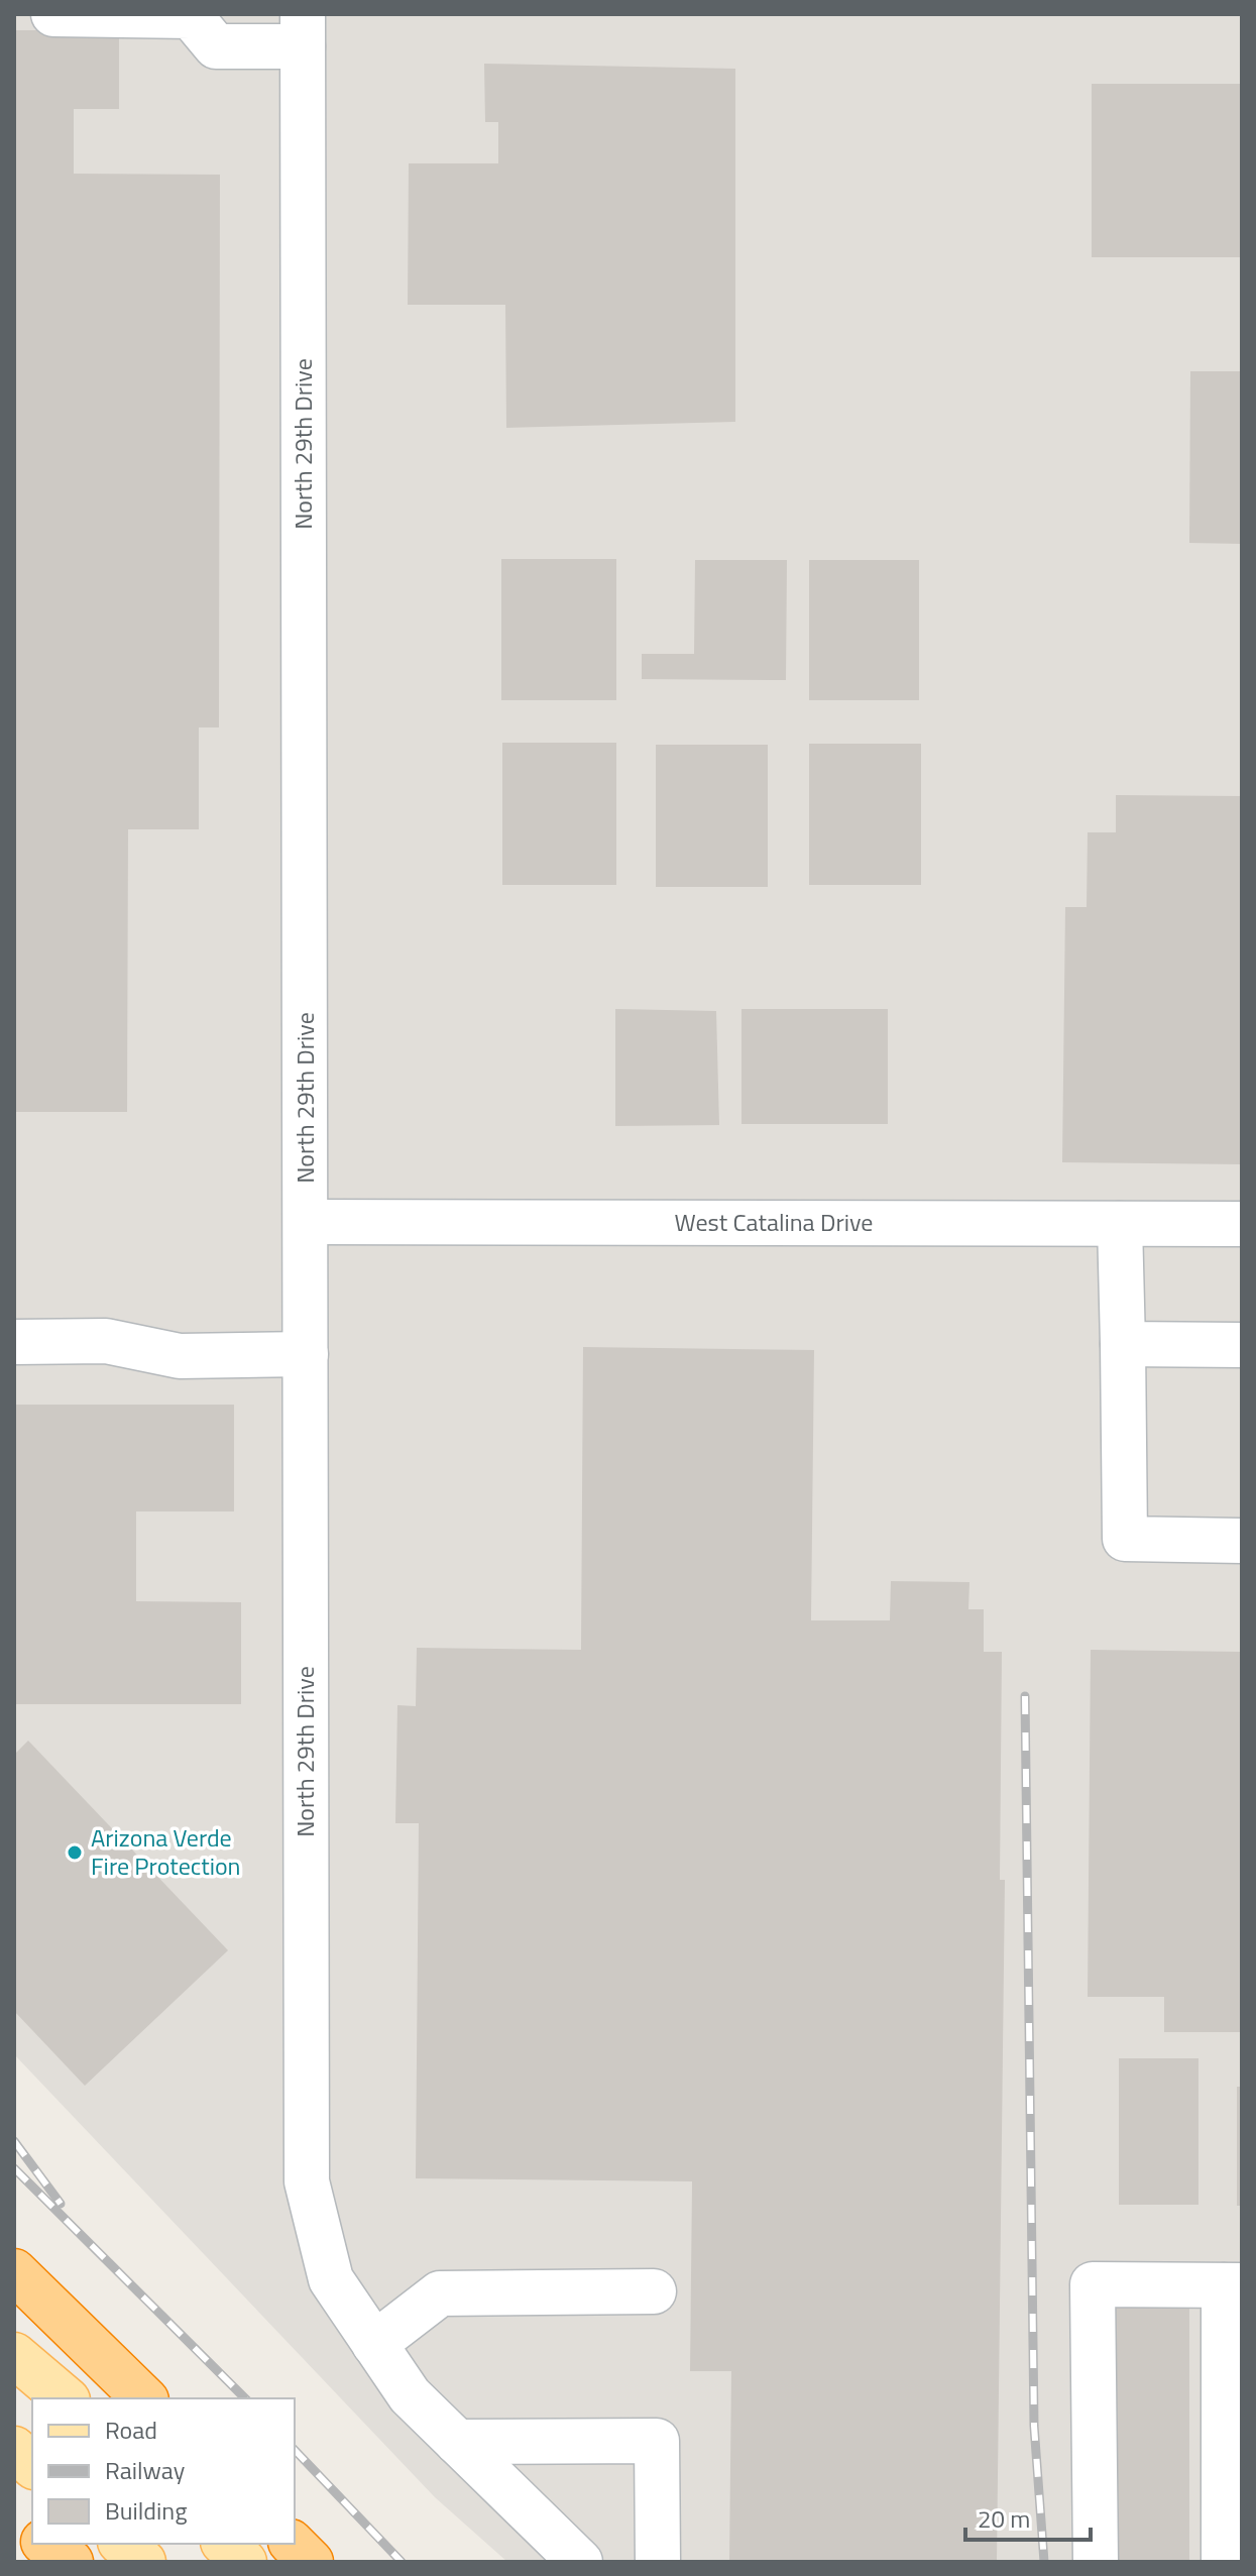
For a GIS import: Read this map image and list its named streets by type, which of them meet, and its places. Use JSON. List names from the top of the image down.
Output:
{
  "streets": {
    "street": ["North 29th Drive", "West Catalina Drive"]
  },
  "crossings": [
    ["North 29th Drive", "West Catalina Drive"]
  ],
  "places": ["Arizona Verde Fire Protection"],
  "legend": ["Road", "Railway", "Building"],
  "scale_bar": "20 m"
}
